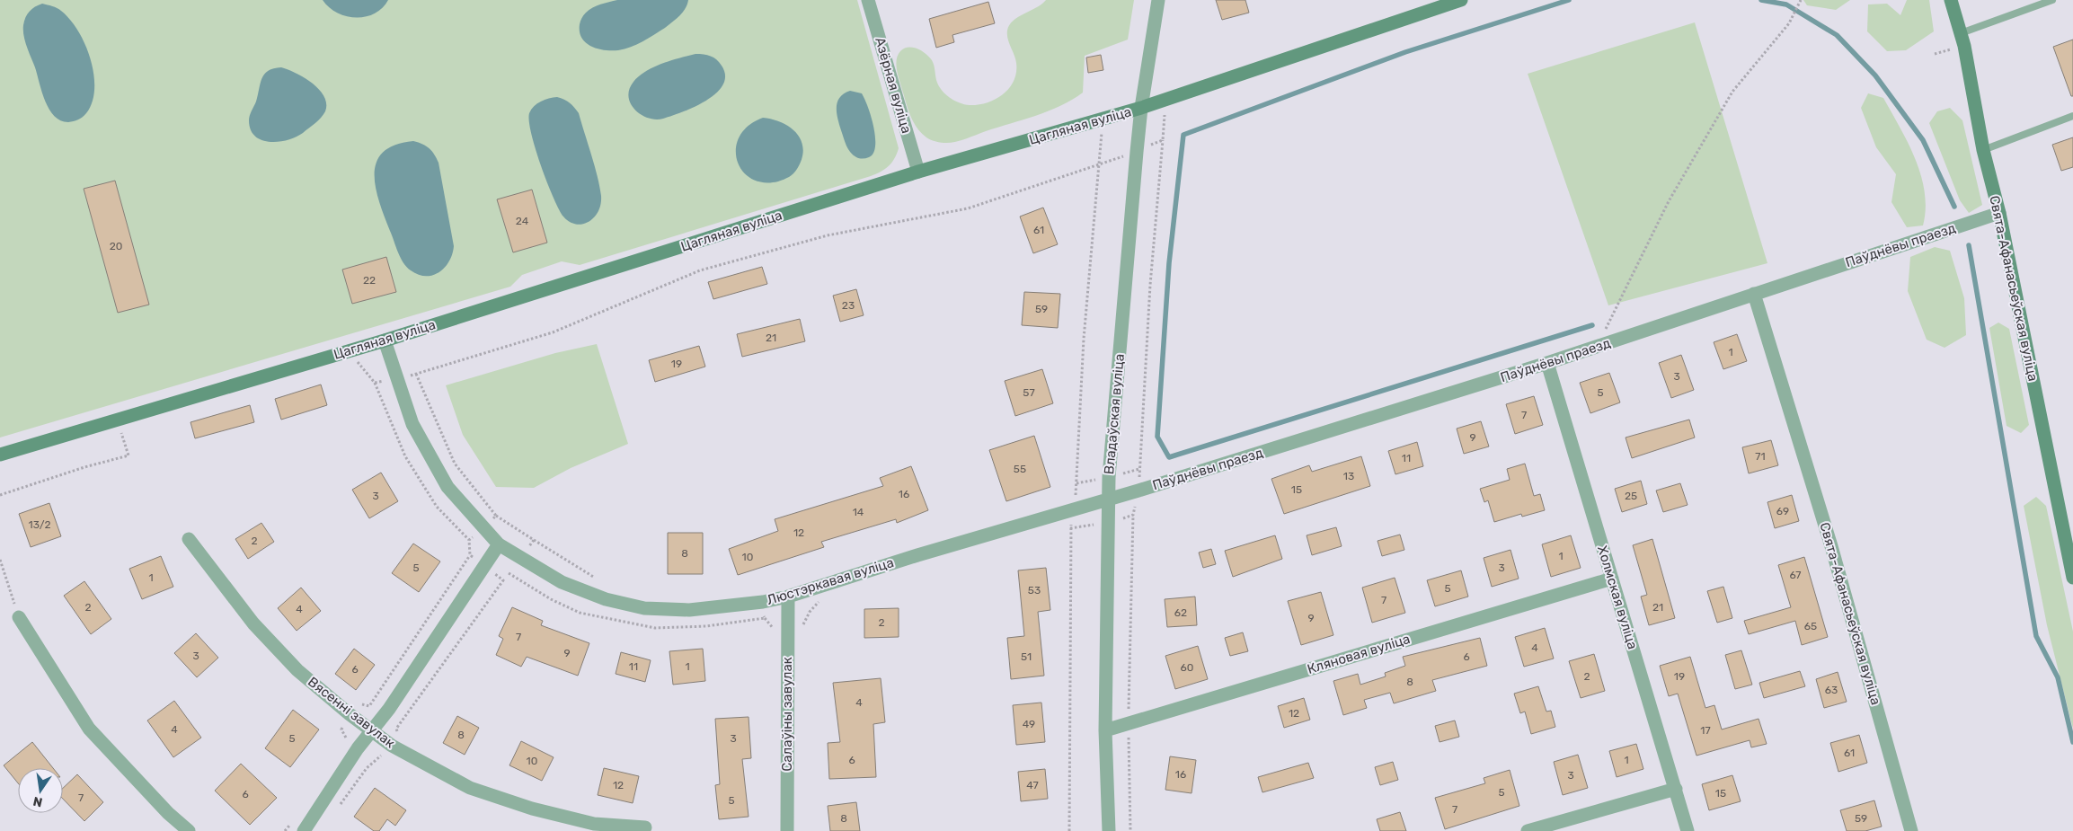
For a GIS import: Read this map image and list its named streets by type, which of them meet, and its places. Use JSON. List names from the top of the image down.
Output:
{
  "streets": {
    "street": [
      "Азёрная вуліца",
      "Цагляная вуліца",
      "Паўднёвы праезд",
      "Свята-Афанасьеўская вуліца",
      "Владаўская вуліца",
      "Люстэркавая вуліца",
      "Холмская вуліца",
      "Кляновая вуліца",
      "Вясенні завулак",
      "Салаўіны завулак"
    ]
  },
  "crossings": [
    ["Азёрная вуліца", "Цагляная вуліца"],
    ["Цагляная вуліца", "Владаўская вуліца"],
    ["Цагляная вуліца", "Люстэркавая вуліца"],
    ["Паўднёвы праезд", "Свята-Афанасьеўская вуліца"],
    ["Паўднёвы праезд", "Владаўская вуліца"],
    ["Паўднёвы праезд", "Люстэркавая вуліца"],
    ["Паўднёвы праезд", "Холмская вуліца"],
    ["Владаўская вуліца", "Люстэркавая вуліца"],
    ["Владаўская вуліца", "Кляновая вуліца"],
    ["Люстэркавая вуліца", "Салаўіны завулак"],
    ["Холмская вуліца", "Кляновая вуліца"]
  ],
  "house_numbers": [
    "24",
    "61",
    "20",
    "22",
    "23",
    "59",
    "21",
    "1",
    "19",
    "3",
    "57",
    "5",
    "7",
    "9",
    "71",
    "11",
    "55",
    "13",
    "15",
    "16",
    "3",
    "25",
    "69",
    "14",
    "13/2",
    "12",
    "2",
    "8",
    "1",
    "10",
    "5",
    "3",
    "67",
    "1",
    "5",
    "53",
    "7",
    "2",
    "21",
    "4",
    "62",
    "9",
    "2",
    "65",
    "7",
    "4",
    "9",
    "3",
    "51",
    "6",
    "11",
    "1",
    "60",
    "6",
    "2",
    "19",
    "8",
    "63",
    "4",
    "12",
    "49",
    "4",
    "17",
    "8",
    "5",
    "3",
    "61",
    "6",
    "1",
    "10",
    "16",
    "3",
    "12",
    "47",
    "5",
    "15",
    "6",
    "7",
    "5",
    "7",
    "8",
    "59"
  ],
  "north": "bottom"
}
